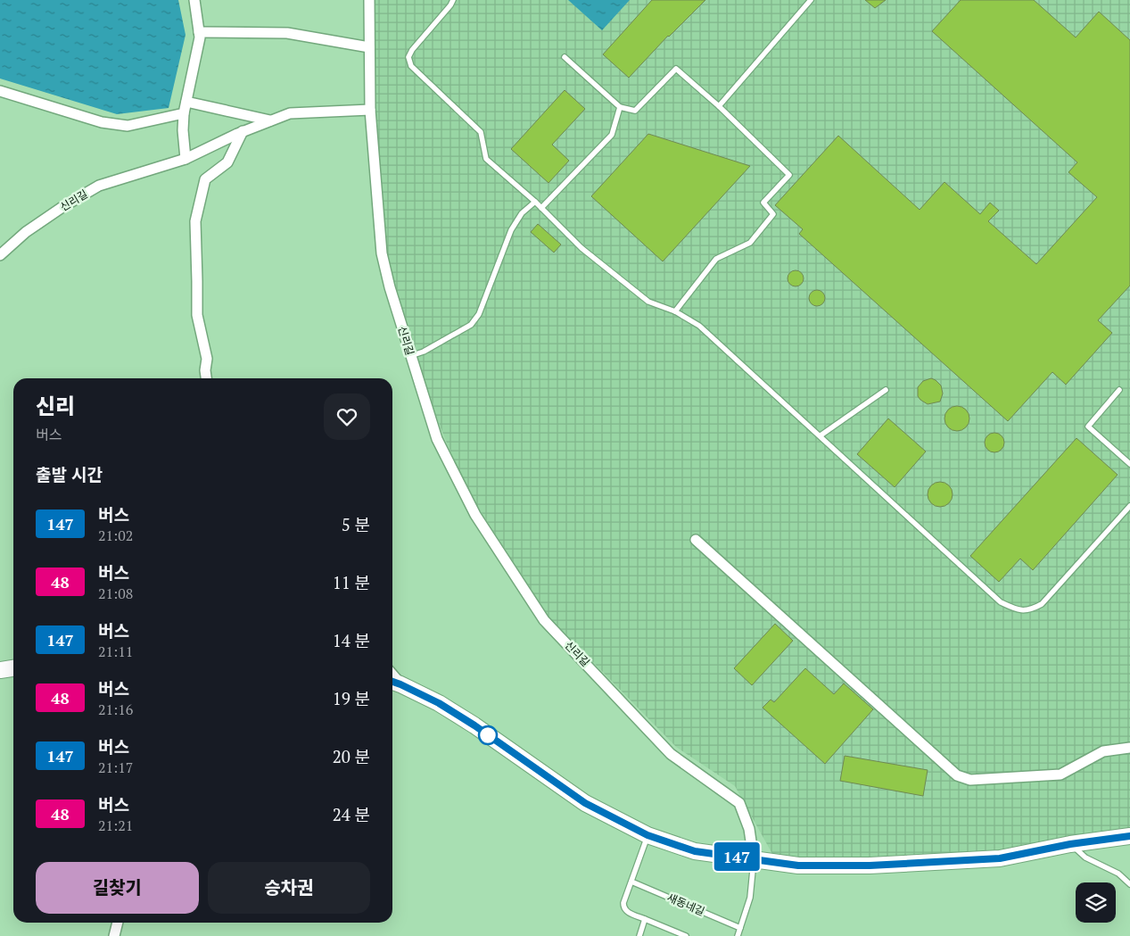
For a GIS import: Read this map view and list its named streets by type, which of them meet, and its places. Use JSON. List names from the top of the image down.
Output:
{
  "streets": {
    "street": ["신리길"],
    "lane": ["새동네길"]
  },
  "lines": ["bus line 147"],
  "page": {
    "on_map": "147",
    "heading": [
      ["신리", "버스"],
      "출발 시간"
    ],
    "list": [
      {
        "mark": "147",
        "name": "버스",
        "note": "21:02",
        "value": "5 분"
      },
      {
        "mark": "48",
        "name": "버스",
        "note": "21:08",
        "value": "11 분"
      },
      {
        "mark": "147",
        "name": "버스",
        "note": "21:11",
        "value": "14 분"
      },
      {
        "mark": "48",
        "name": "버스",
        "note": "21:16",
        "value": "19 분"
      },
      {
        "mark": "147",
        "name": "버스",
        "note": "21:17",
        "value": "20 분"
      },
      {
        "mark": "48",
        "name": "버스",
        "note": "21:21",
        "value": "24 분"
      }
    ],
    "buttons": ["길찾기", "승차권"]
  }
}
